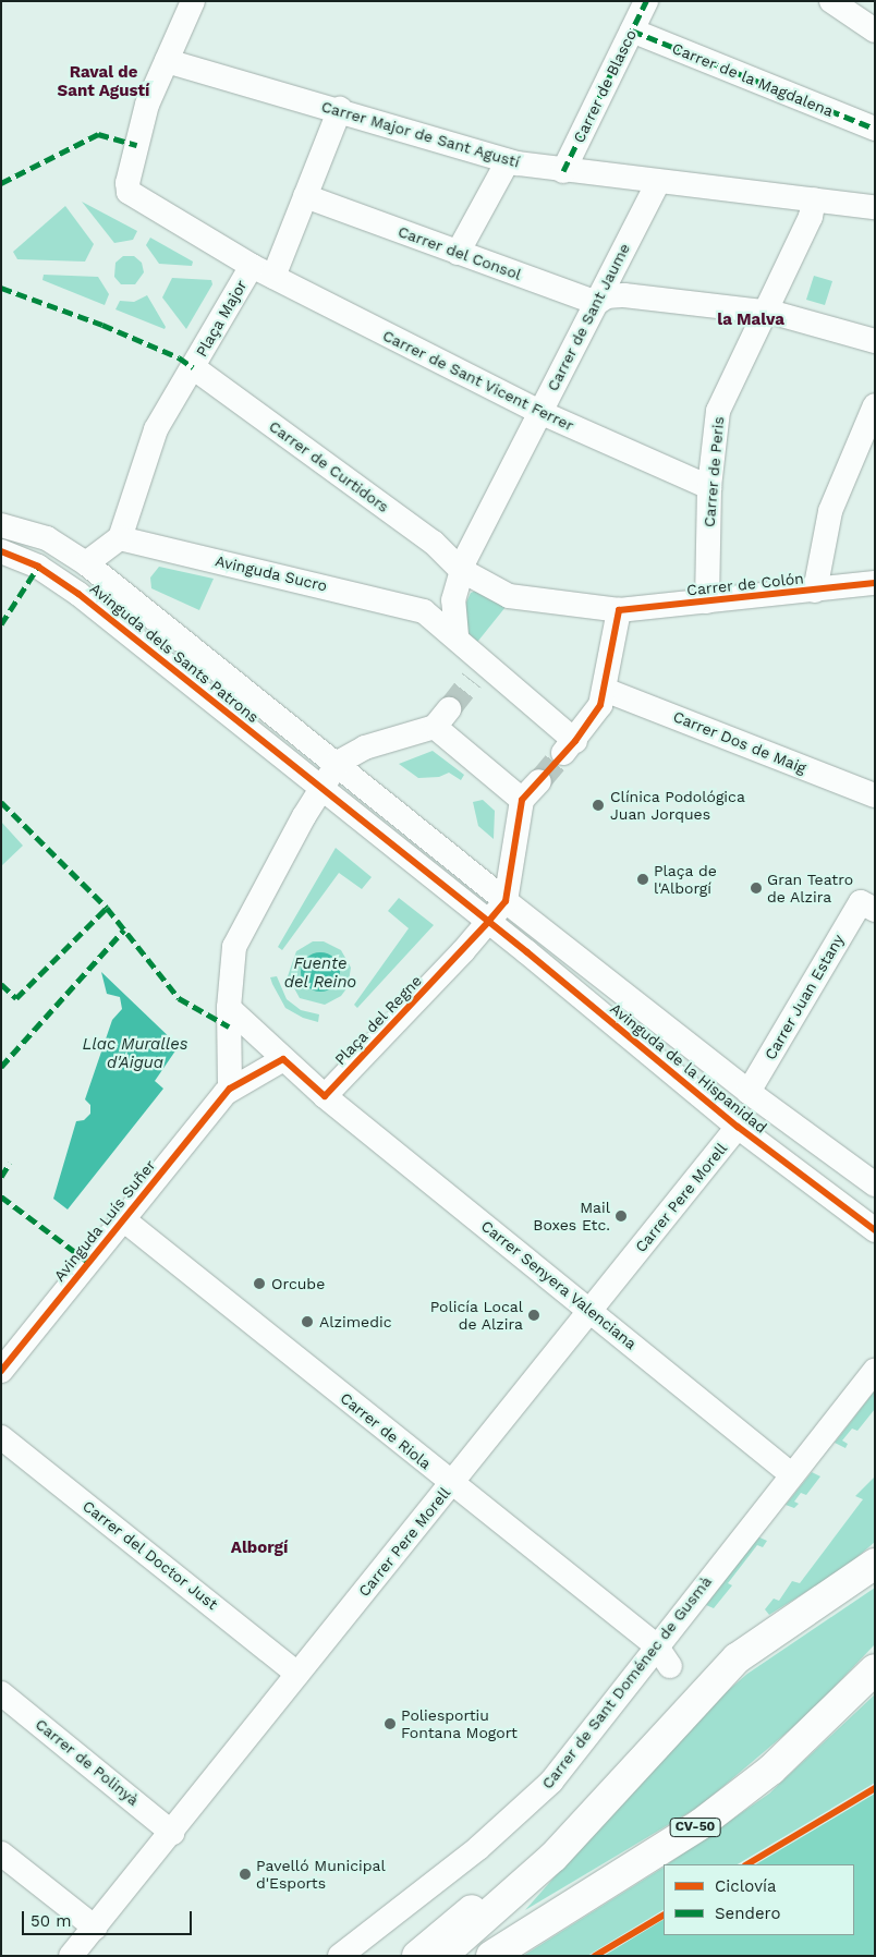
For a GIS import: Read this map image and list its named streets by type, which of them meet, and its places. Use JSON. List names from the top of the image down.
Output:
{
  "streets": {
    "main road": ["CV-50"],
    "street": [
      "Carrer de la Magdalena",
      "Carrer de Blasco",
      "Carrer Major de Sant Agustí",
      "Carrer del Consol",
      "Carrer de Sant Jaume",
      "Plaça Major",
      "Carrer de Sant Vicent Ferrer",
      "Carrer de Curtidors",
      "Carrer de Peris",
      "Avinguda Sucro",
      "Carrer de Colón",
      "Avinguda dels Sants Patrons",
      "Carrer Dos de Maig",
      "Carrer Juan Estany",
      "Plaça del Regne",
      "Avinguda de la Hispanidad",
      "Carrer Pere Morell",
      "Avinguda Luís Suñer",
      "Carrer Senyera Valenciana",
      "Carrer de Riola",
      "Carrer del Doctor Just",
      "Carrer de Sant Doménec de Gusmà",
      "Carrer de Polinyà"
    ]
  },
  "crossings": [
    ["Carrer de la Magdalena", "Carrer de Blasco"],
    ["Carrer de Blasco", "Carrer Major de Sant Agustí"],
    ["Carrer Major de Sant Agustí", "Carrer de Sant Jaume"],
    ["Carrer Major de Sant Agustí", "Plaça Major"],
    ["Carrer Major de Sant Agustí", "Carrer de Peris"],
    ["Carrer del Consol", "Carrer de Sant Jaume"],
    ["Carrer del Consol", "Carrer de Peris"],
    ["Carrer de Sant Jaume", "Carrer de Sant Vicent Ferrer"],
    ["Carrer de Sant Jaume", "Carrer de Curtidors"],
    ["Carrer de Sant Jaume", "Avinguda Sucro"],
    ["Plaça Major", "Carrer de Sant Vicent Ferrer"],
    ["Plaça Major", "Carrer de Curtidors"],
    ["Plaça Major", "Avinguda Sucro"],
    ["Carrer de Sant Vicent Ferrer", "Carrer de Peris"],
    ["Carrer de Curtidors", "Carrer de Colón"],
    ["Carrer de Peris", "Carrer de Colón"],
    ["Avinguda Sucro", "Carrer Dos de Maig"],
    ["Avinguda dels Sants Patrons", "Avinguda de la Hispanidad"],
    ["Carrer Juan Estany", "Avinguda de la Hispanidad"],
    ["Plaça del Regne", "Avinguda de la Hispanidad"],
    ["Plaça del Regne", "Carrer Senyera Valenciana"],
    ["Avinguda de la Hispanidad", "Carrer Pere Morell"],
    ["Carrer Pere Morell", "Carrer Senyera Valenciana"],
    ["Carrer Pere Morell", "Carrer de Riola"],
    ["Carrer Pere Morell", "Carrer del Doctor Just"],
    ["Carrer Pere Morell", "Carrer de Polinyà"],
    ["Avinguda Luís Suñer", "Carrer de Riola"],
    ["Carrer Senyera Valenciana", "Carrer de Sant Doménec de Gusmà"],
    ["Carrer de Riola", "Carrer de Sant Doménec de Gusmà"]
  ],
  "districts": ["Raval de Sant Agustí", "la Malva", "Alborgí"],
  "water": ["Fuente del Reino", "Llac Muralles d'Aigua"],
  "places": [
    "Clínica Podológica Juan Jorques",
    "Plaça de l'Alborgí",
    "Gran Teatro de Alzira",
    "Mail Boxes Etc.",
    "Orcube",
    "Policía Local de Alzira",
    "Alzimedic",
    "Poliesportiu Fontana Mogort",
    "Pavelló Municipal d'Esports"
  ],
  "legend": ["Ciclovía", "Sendero"],
  "scale_bar": "50 m"
}
